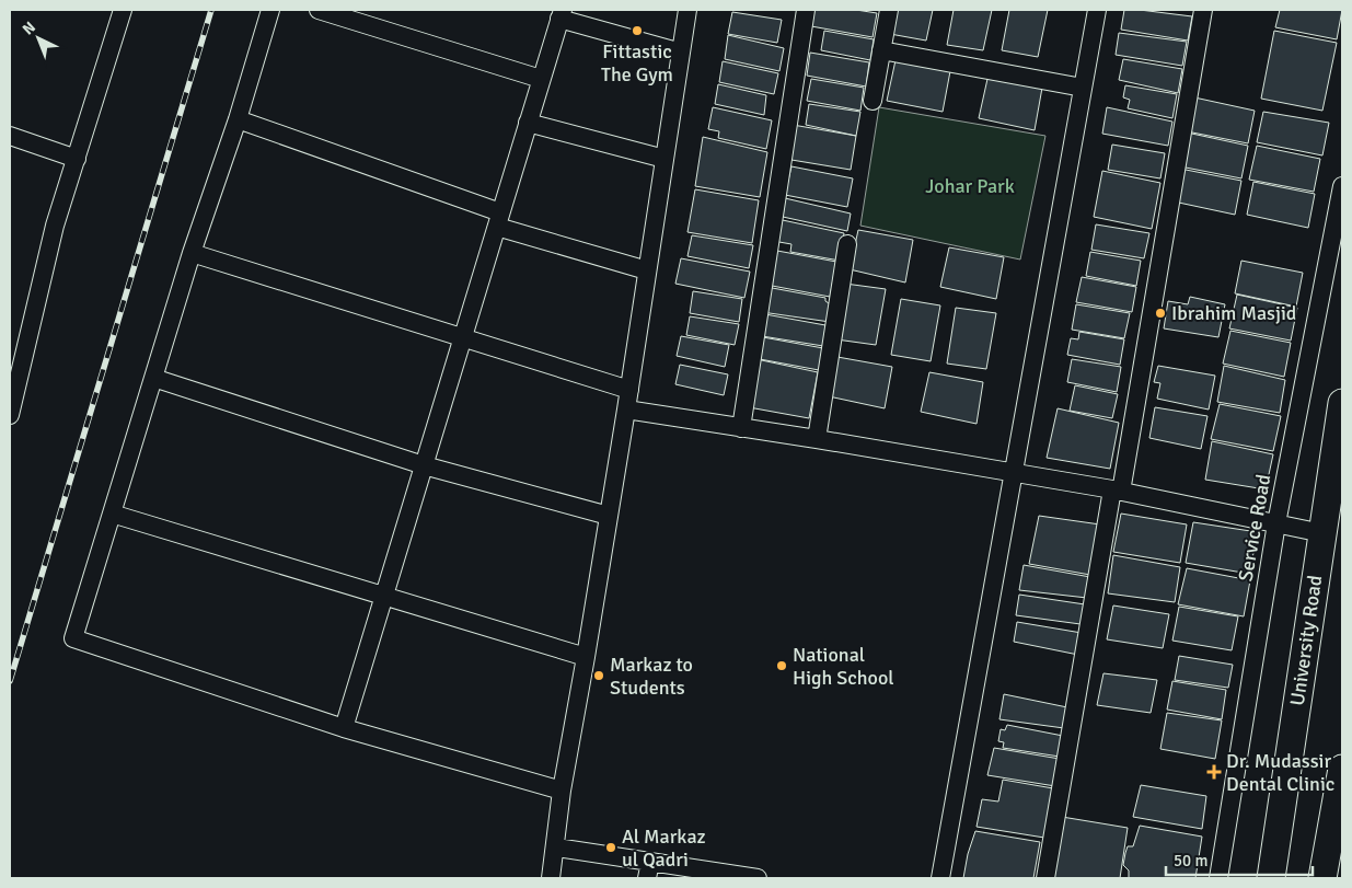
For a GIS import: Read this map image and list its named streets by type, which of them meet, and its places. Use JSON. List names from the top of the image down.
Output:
{
  "streets": {
    "main road": ["University Road"],
    "street": ["Service Road"]
  },
  "parks": ["Johar Park"],
  "places": {
    "other": [
      "Fittastic The Gym",
      "Ibrahim Masjid",
      "National High School",
      "Markaz to Students",
      "Al Markaz ul Qadri"
    ],
    "health": ["Dr. Mudassir Dental Clinic"]
  },
  "scale_bar": "50 m",
  "north": "top left"
}
